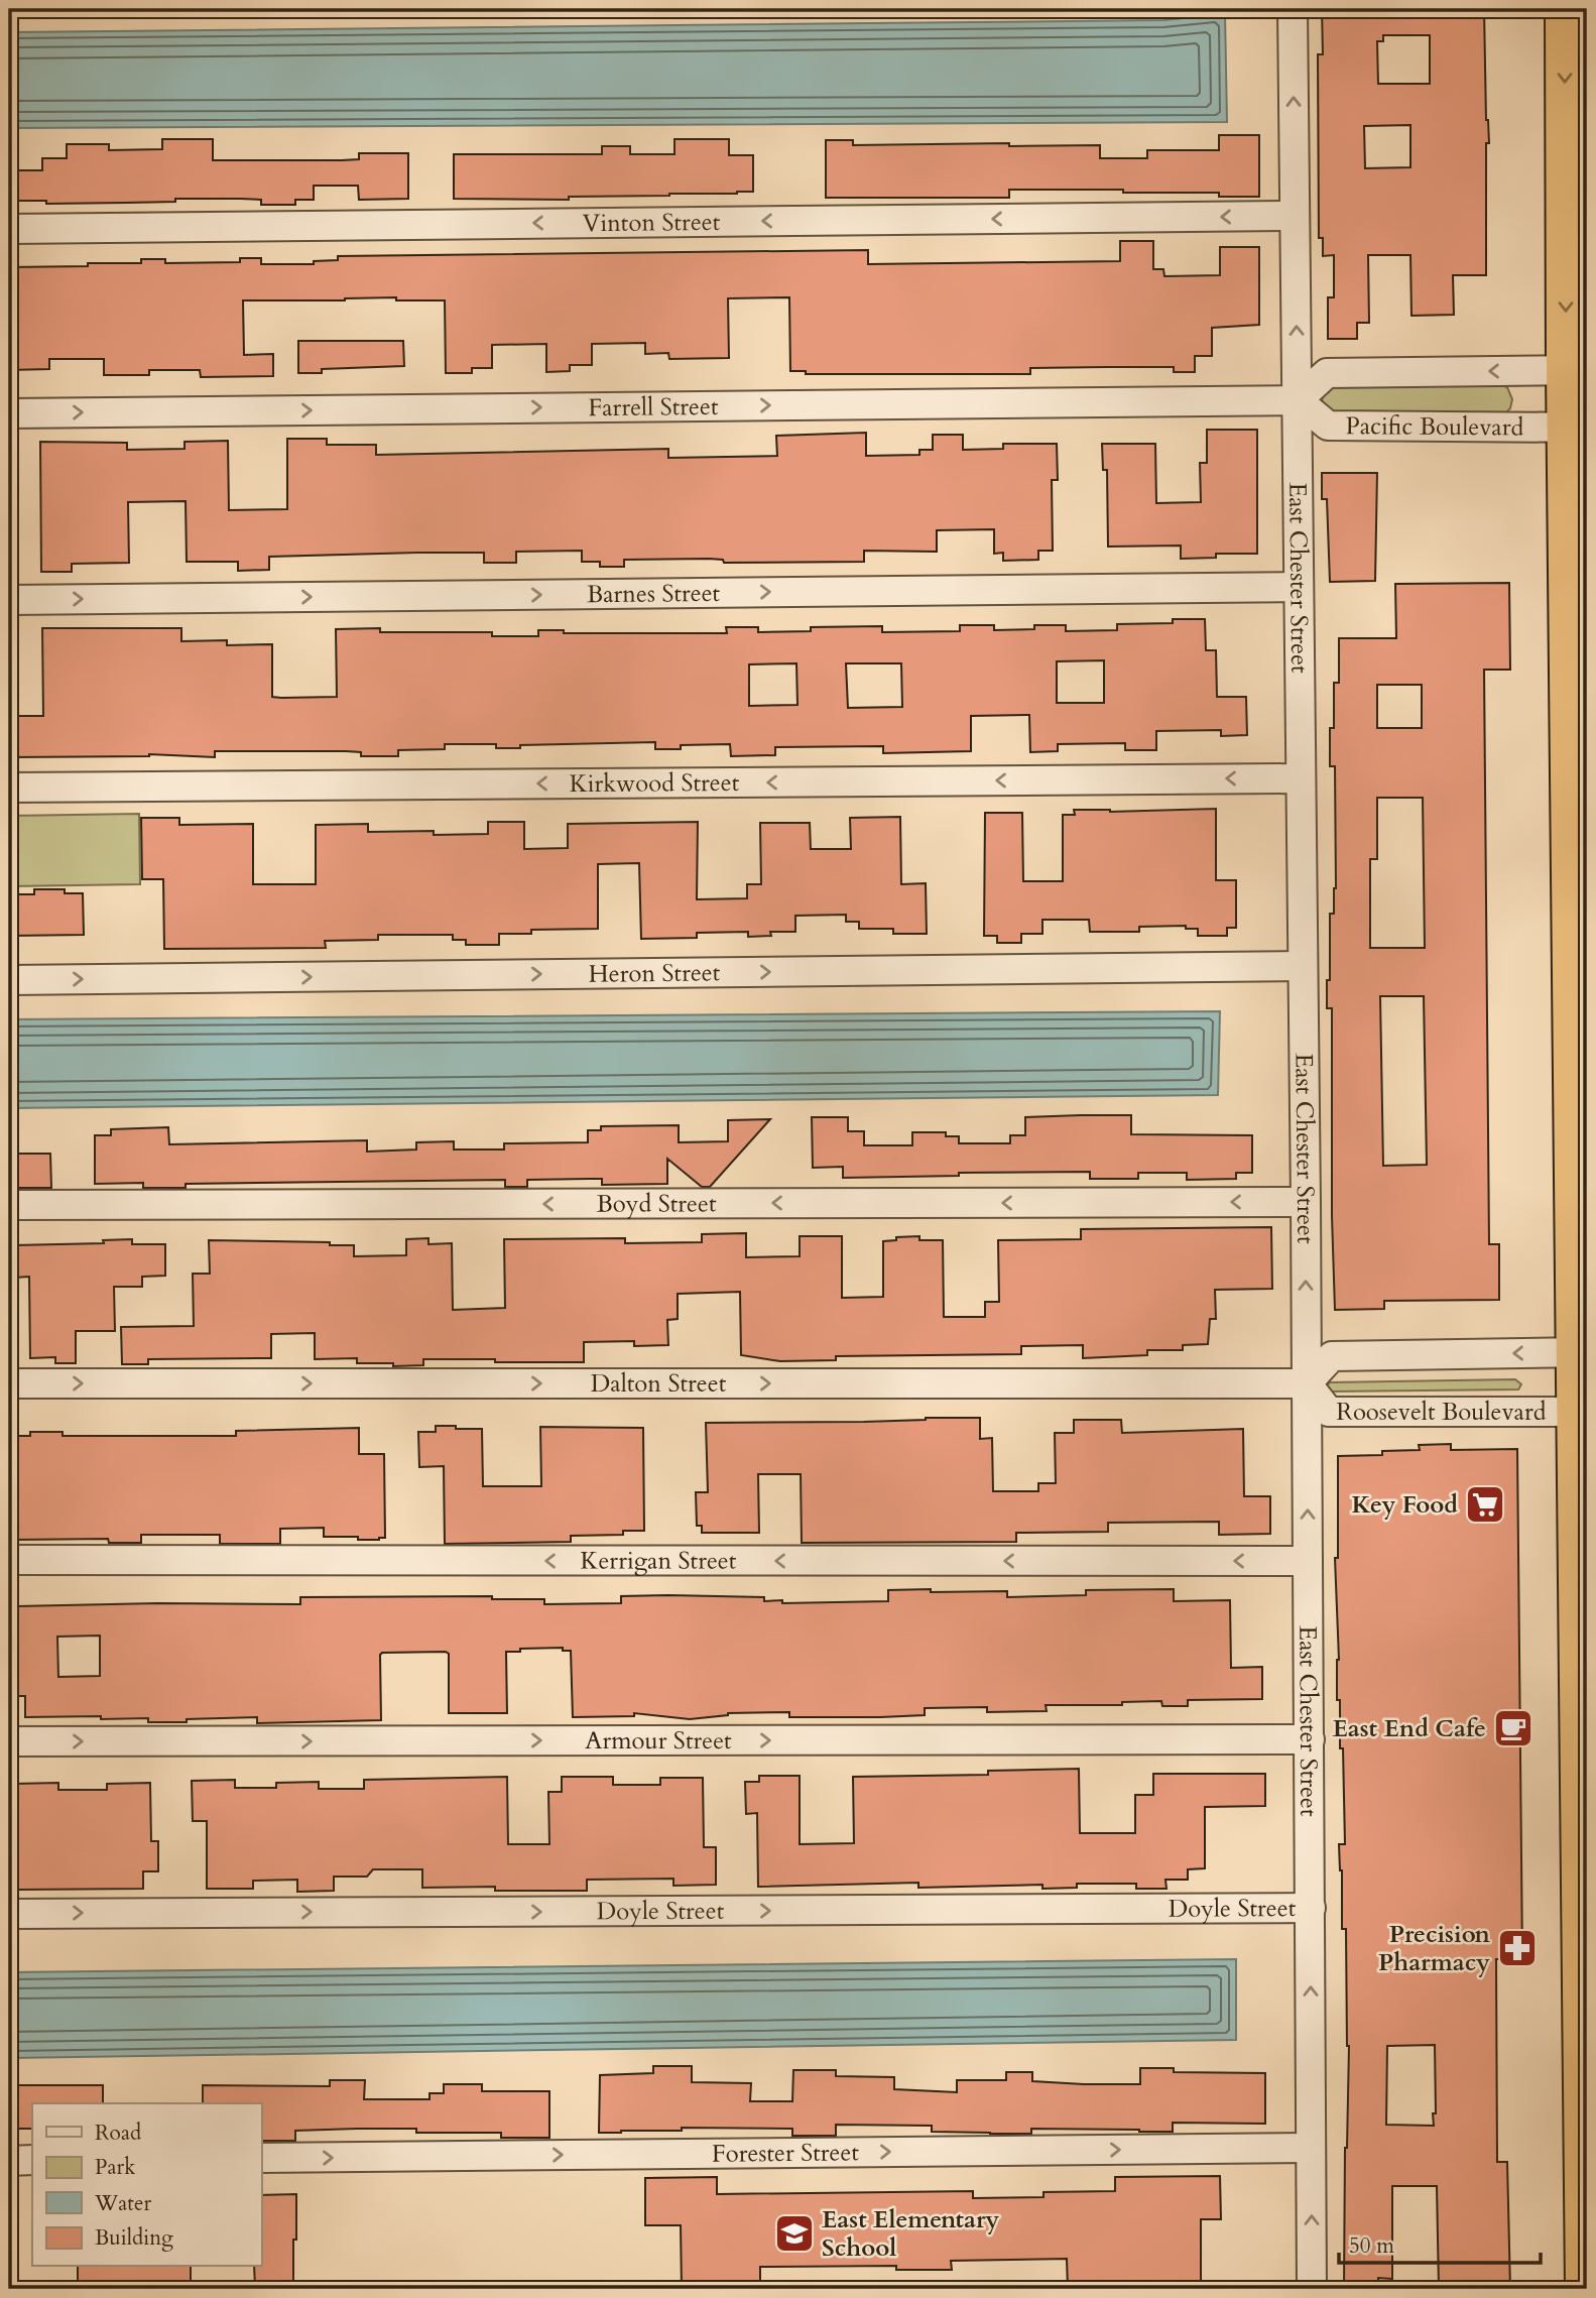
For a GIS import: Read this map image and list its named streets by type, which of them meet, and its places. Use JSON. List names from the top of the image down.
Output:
{
  "streets": {
    "street": [
      "Vinton Street",
      "Farrell Street",
      "Pacific Boulevard",
      "East Chester Street",
      "Barnes Street",
      "Kirkwood Street",
      "Heron Street",
      "Boyd Street",
      "Dalton Street",
      "Roosevelt Boulevard",
      "Kerrigan Street",
      "Armour Street",
      "Doyle Street",
      "Forester Street"
    ]
  },
  "crossings": [
    ["Vinton Street", "East Chester Street"],
    ["Farrell Street", "Pacific Boulevard"],
    ["Farrell Street", "East Chester Street"],
    ["Pacific Boulevard", "East Chester Street"],
    ["East Chester Street", "Barnes Street"],
    ["East Chester Street", "Kirkwood Street"],
    ["East Chester Street", "Heron Street"],
    ["East Chester Street", "Boyd Street"],
    ["East Chester Street", "Dalton Street"],
    ["East Chester Street", "Roosevelt Boulevard"],
    ["East Chester Street", "Kerrigan Street"],
    ["East Chester Street", "Armour Street"],
    ["East Chester Street", "Doyle Street"],
    ["East Chester Street", "Forester Street"],
    ["Dalton Street", "Roosevelt Boulevard"]
  ],
  "one_way": [
    "Vinton Street",
    "Farrell Street",
    "East Chester Street",
    "Barnes Street",
    "Kirkwood Street",
    "Heron Street",
    "Boyd Street",
    "Dalton Street",
    "Kerrigan Street",
    "Armour Street",
    "Doyle Street",
    "Forester Street"
  ],
  "places": {
    "supermarket": ["Key Food"],
    "cafe": ["East End Cafe"],
    "pharmacy": ["Precision Pharmacy"],
    "school or university": ["East Elementary School"]
  },
  "legend": [
    "Road",
    "Park",
    "Water",
    "Building"
  ],
  "scale_bar": "50 m"
}
